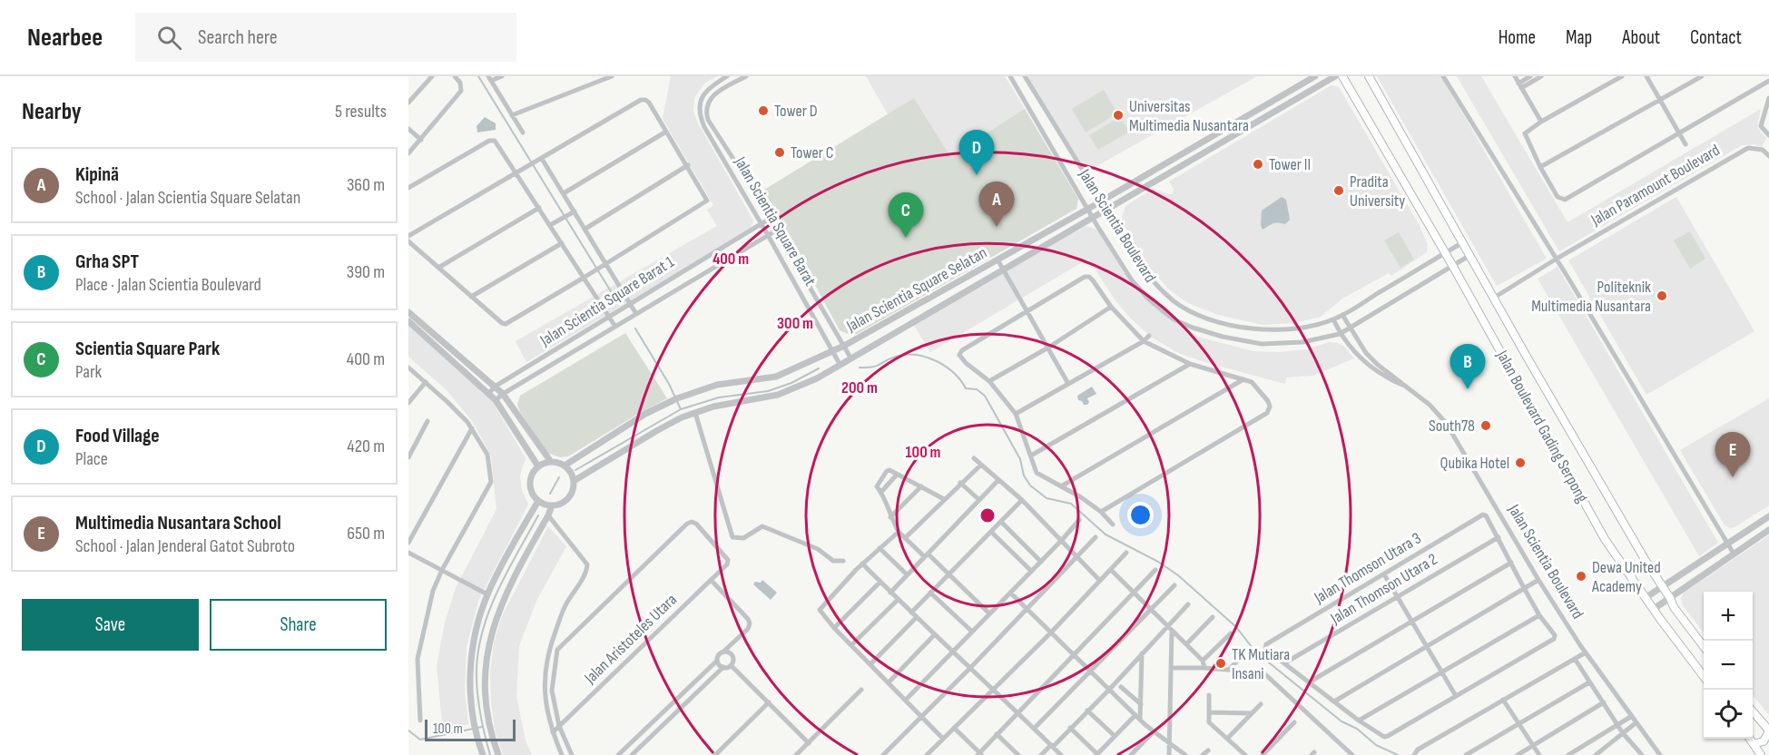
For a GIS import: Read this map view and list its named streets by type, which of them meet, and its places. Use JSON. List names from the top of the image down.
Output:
{
  "streets": {
    "main road": ["Jalan Boulevard Gading Serpong"],
    "street": [
      "Jalan Paramount Boulevard",
      "Jalan Scientia Square Barat",
      "Jalan Scientia Boulevard",
      "Jalan Scientia Square Selatan",
      "Jalan Scientia Square Barat 1",
      "Jalan Thomson Utara 3",
      "Jalan Thomson Utara 2",
      "Jalan Aristoteles Utara"
    ]
  },
  "crossings": [
    ["Jalan Paramount Boulevard", "Jalan Boulevard Gading Serpong"],
    ["Jalan Scientia Square Barat", "Jalan Scientia Square Selatan"],
    ["Jalan Scientia Square Barat", "Jalan Scientia Square Barat 1"],
    ["Jalan Scientia Boulevard", "Jalan Scientia Square Selatan"],
    ["Jalan Scientia Boulevard", "Jalan Boulevard Gading Serpong"],
    ["Jalan Thomson Utara 3", "Jalan Thomson Utara 2"]
  ],
  "places": [
    "Tower D",
    "Universitas Multimedia Nusantara",
    "Tower C",
    "Tower II",
    "Pradita University",
    "Politeknik Multimedia Nusantara",
    "South78",
    "Qubika Hotel",
    "Dewa United Academy",
    "TK Mutiara Insani"
  ],
  "scale_bar": "100 m",
  "page": {
    "header": "Nearbee",
    "search": "Search here",
    "nav": [
      "Home",
      "Map",
      "About",
      "Contact"
    ],
    "heading": ["Nearby", "5 results"],
    "pins": [
      "D",
      "A",
      "C",
      "B",
      "E"
    ],
    "list": [
      {
        "mark": "A",
        "name": "Kipinä",
        "note": "School · Jalan Scientia Square Selatan",
        "value": "360 m"
      },
      {
        "mark": "B",
        "name": "Grha SPT",
        "note": "Place · Jalan Scientia Boulevard",
        "value": "390 m"
      },
      {
        "mark": "C",
        "name": "Scientia Square Park",
        "note": "Park",
        "value": "400 m"
      },
      {
        "mark": "D",
        "name": "Food Village",
        "note": "Place",
        "value": "420 m"
      },
      {
        "mark": "E",
        "name": "Multimedia Nusantara School",
        "note": "School · Jalan Jenderal Gatot Subroto",
        "value": "650 m"
      }
    ],
    "buttons": ["Save", "Share"],
    "map_buttons": ["+", "−"],
    "scale": "100 m"
  },
  "rings": [
    "400 m",
    "300 m",
    "200 m",
    "100 m"
  ]
}
